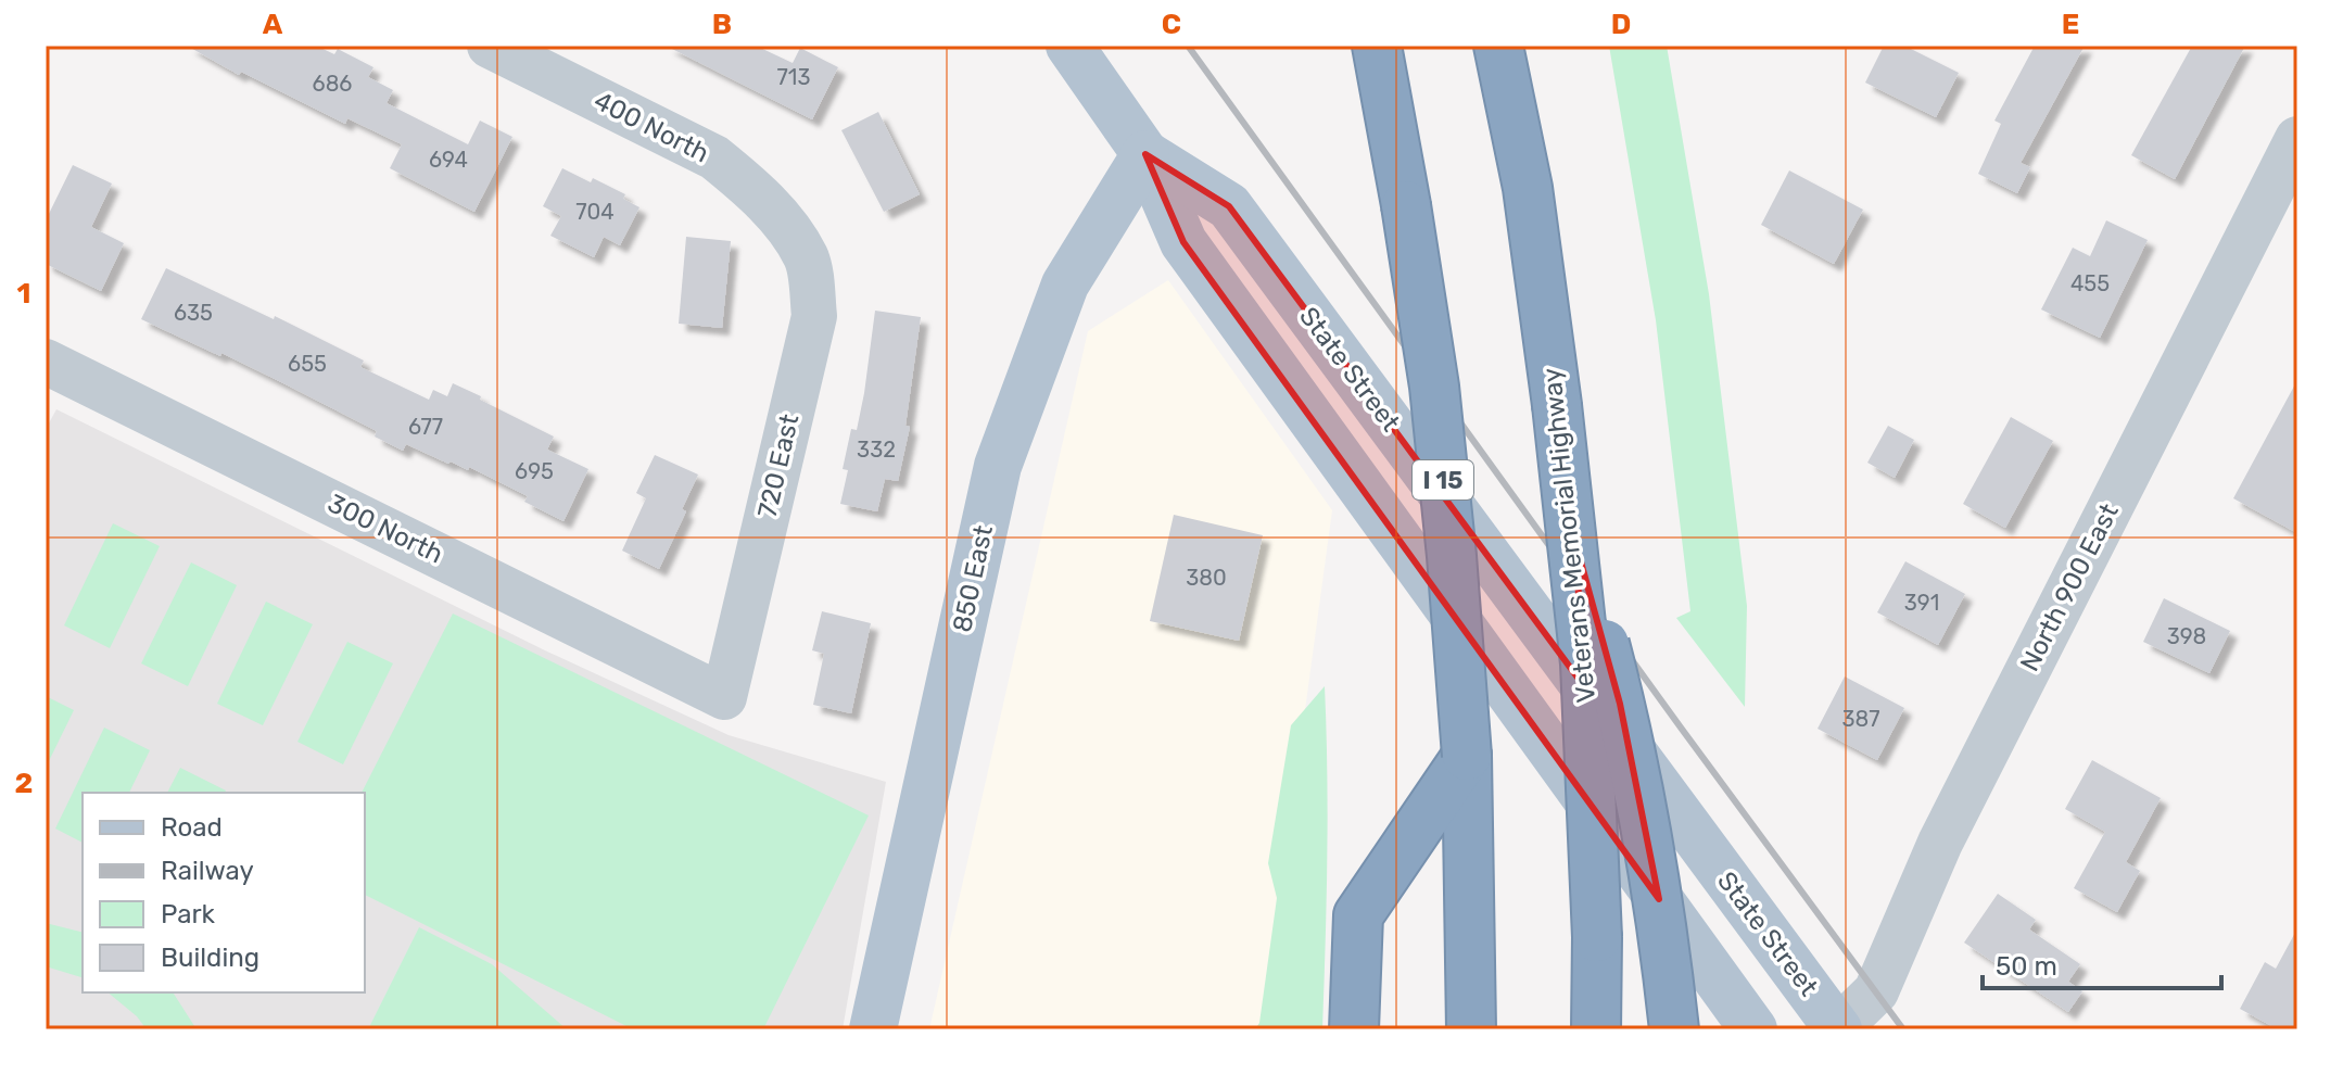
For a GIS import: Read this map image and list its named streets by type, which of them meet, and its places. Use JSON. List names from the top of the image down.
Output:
{
  "streets": {
    "highway": ["I 15", "Veterans Memorial Highway"],
    "main road": ["State Street", "850 East"],
    "street": [
      "400 North",
      "720 East",
      "300 North",
      "North 900 East"
    ]
  },
  "crossings": [
    ["400 North", "720 East"],
    ["State Street", "850 East"],
    ["State Street", "North 900 East"],
    ["720 East", "300 North"]
  ],
  "house_numbers": [
    "713",
    "686",
    "694",
    "704",
    "455",
    "635",
    "655",
    "677",
    "332",
    "695",
    "380",
    "391",
    "398",
    "387"
  ],
  "legend": [
    "Road",
    "Railway",
    "Park",
    "Building"
  ],
  "scale_bar": "50 m",
  "grid": {
    "columns": [
      "A",
      "B",
      "C",
      "D",
      "E"
    ],
    "rows": ["1", "2"]
  }
}
